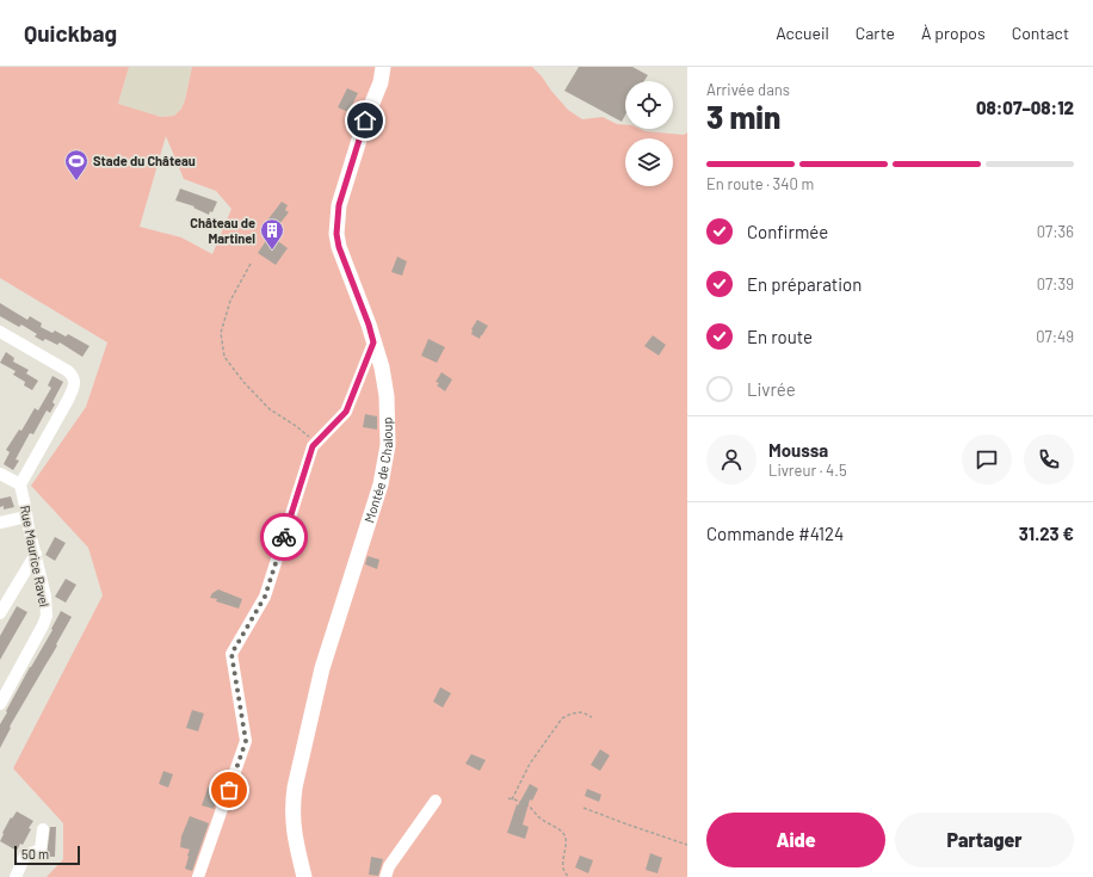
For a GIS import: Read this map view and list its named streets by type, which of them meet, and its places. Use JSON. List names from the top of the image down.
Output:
{
  "streets": {
    "main road": ["Montée de Chaloup"],
    "street": ["Rue Maurice Ravel"]
  },
  "places": {
    "sports": ["Stade du Château"],
    "building": ["Château de Martinel"]
  },
  "scale_bar": "50 m",
  "page": {
    "header": "Quickbag",
    "nav": [
      "Accueil",
      "Carte",
      "À propos",
      "Contact"
    ],
    "heading": ["3 min", "Arrivée dans", "08:07–08:12"],
    "panel": [
      "Moussa",
      "Livreur · 4.5",
      "Commande #4124",
      "31.23 €"
    ],
    "bar": "En route · 340 m",
    "list": [
      ["Confirmée", "07:36"],
      ["En préparation", "07:39"],
      ["En route", "07:49"],
      "Livrée"
    ],
    "buttons": ["Aide", "Partager"],
    "scale": "50 m"
  }
}
